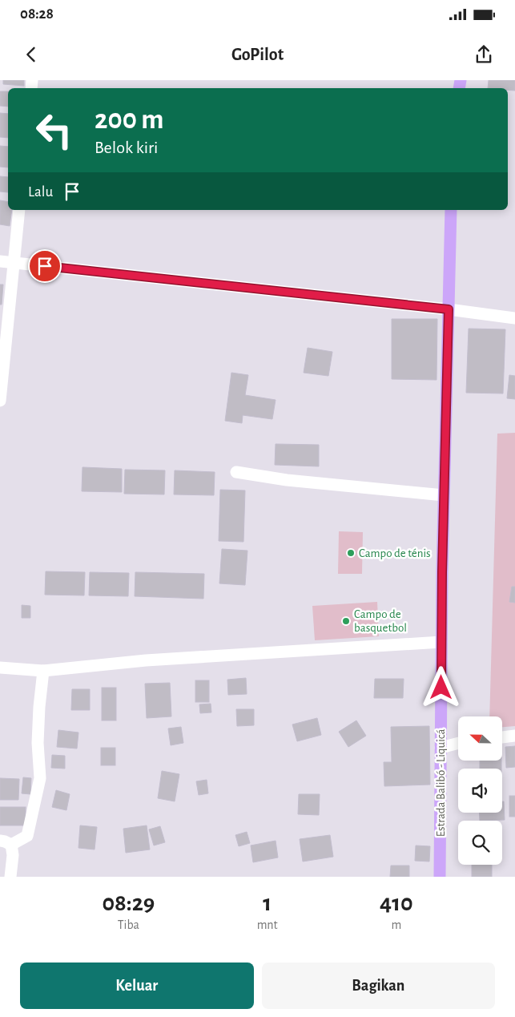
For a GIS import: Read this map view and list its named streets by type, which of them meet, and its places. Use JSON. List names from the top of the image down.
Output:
{
  "streets": {
    "main road": ["Estrada Balibó - Liquicá"]
  },
  "places": ["Campo de ténis", "Campo de basquetbol"],
  "north": "left",
  "page": {
    "status": "08:28",
    "header": "GoPilot",
    "turn": ["200 m", "Belok kiri"],
    "then": "Lalu",
    "eta": [
      "08:29",
      "Tiba",
      "1",
      "mnt",
      "410",
      "m"
    ],
    "buttons": ["Keluar", "Bagikan"]
  }
}
